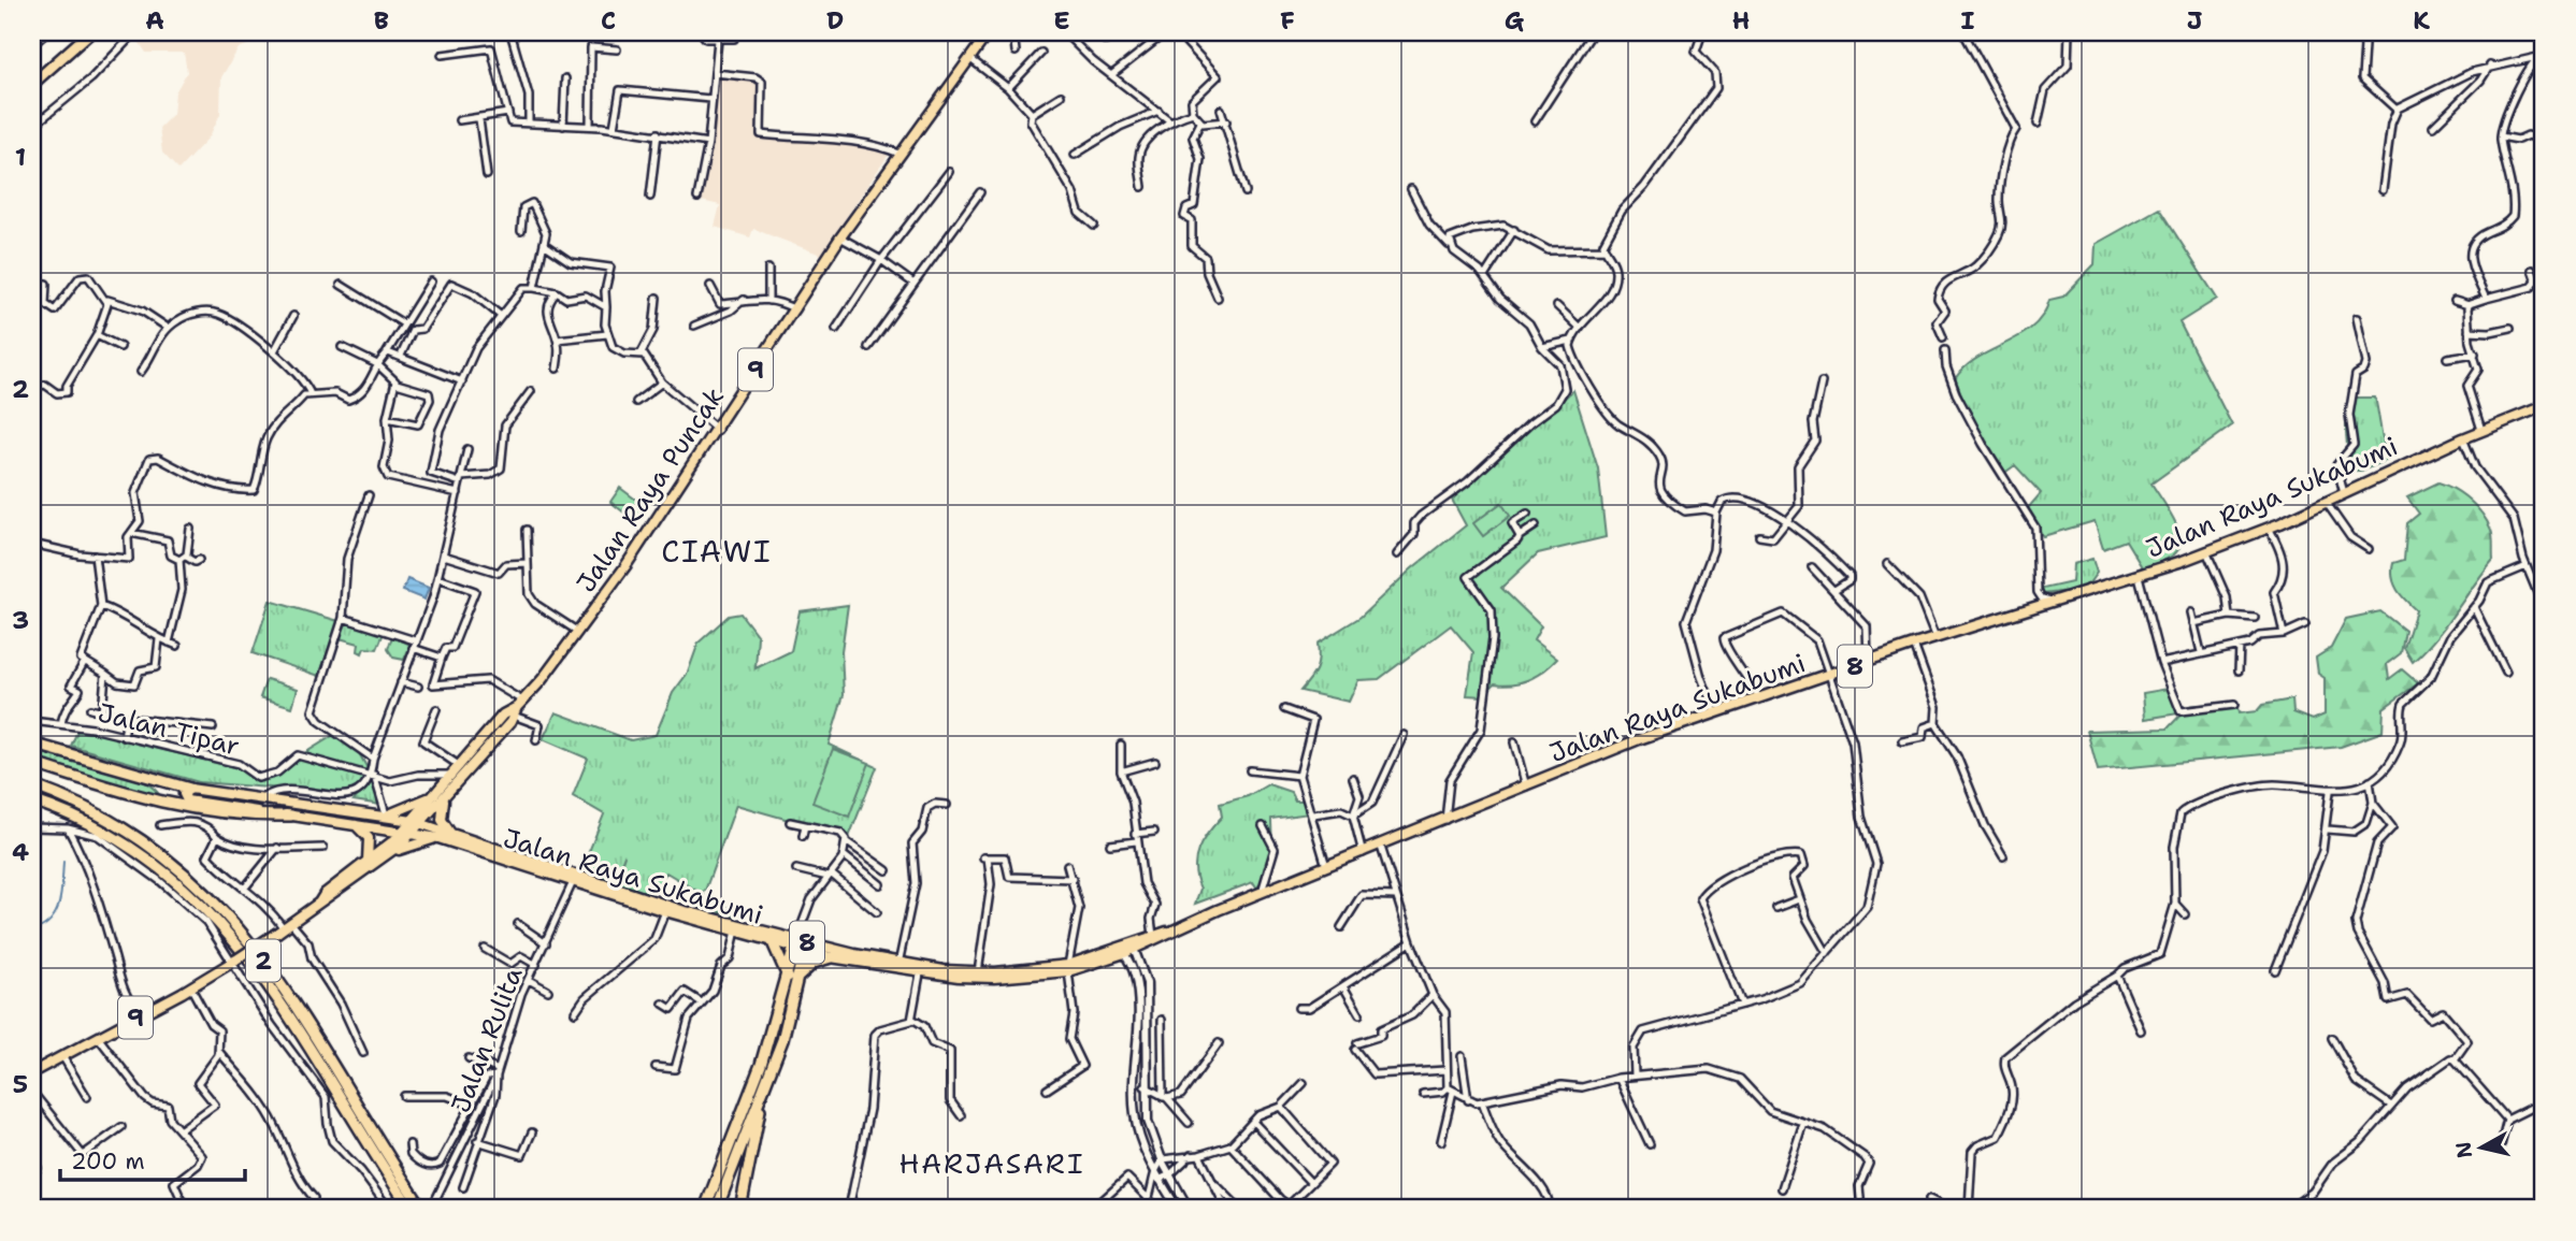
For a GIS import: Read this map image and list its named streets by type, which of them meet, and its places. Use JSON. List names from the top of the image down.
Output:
{
  "streets": {
    "highway": [
      "9",
      "Jalan Raya Puncak",
      "Jalan Raya Sukabumi",
      "8",
      "2"
    ],
    "street": ["Jalan Tipar", "Jalan Rulita"]
  },
  "crossings": [
    ["9", "Jalan Raya Puncak"],
    ["9", "8"],
    ["Jalan Raya Sukabumi", "8"],
    ["Jalan Raya Sukabumi", "Jalan Rulita"]
  ],
  "districts": ["CIAWI", "HARJASARI"],
  "scale_bar": "200 m",
  "north": "left",
  "grid": {
    "columns": [
      "A",
      "B",
      "C",
      "D",
      "E",
      "F",
      "G",
      "H",
      "I",
      "J",
      "K"
    ],
    "rows": [
      "1",
      "2",
      "3",
      "4",
      "5"
    ]
  }
}
